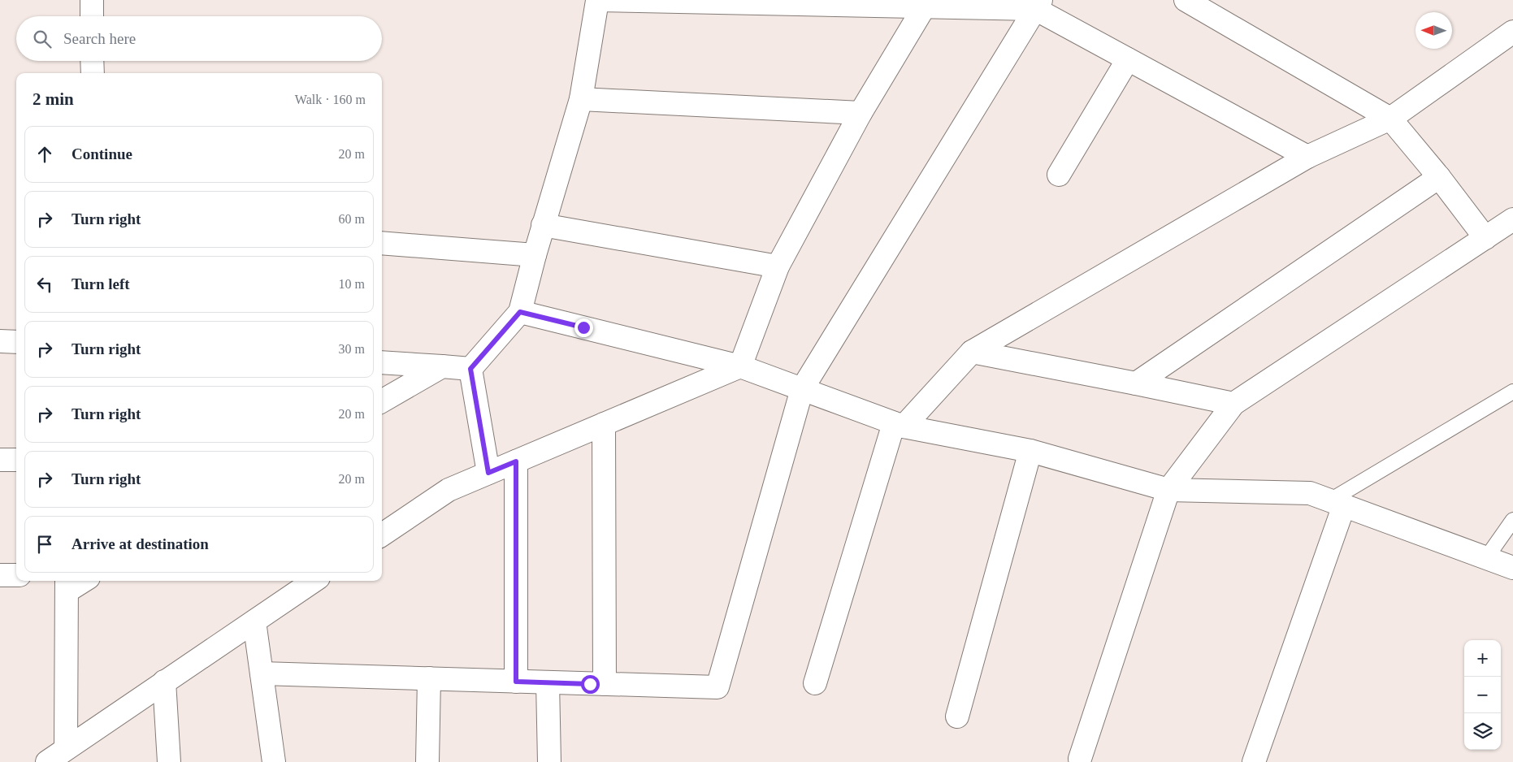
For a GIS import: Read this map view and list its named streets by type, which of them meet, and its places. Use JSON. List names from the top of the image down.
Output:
{
  "north": "left",
  "page": {
    "search": "Search here",
    "heading": ["2 min", "Walk · 160 m"],
    "list": [
      ["Continue", "20 m"],
      ["Turn right", "60 m"],
      ["Turn left", "10 m"],
      ["Turn right", "30 m"],
      ["Turn right", "20 m"],
      ["Turn right", "20 m"],
      "Arrive at destination"
    ],
    "map_buttons": ["+", "−"]
  }
}
